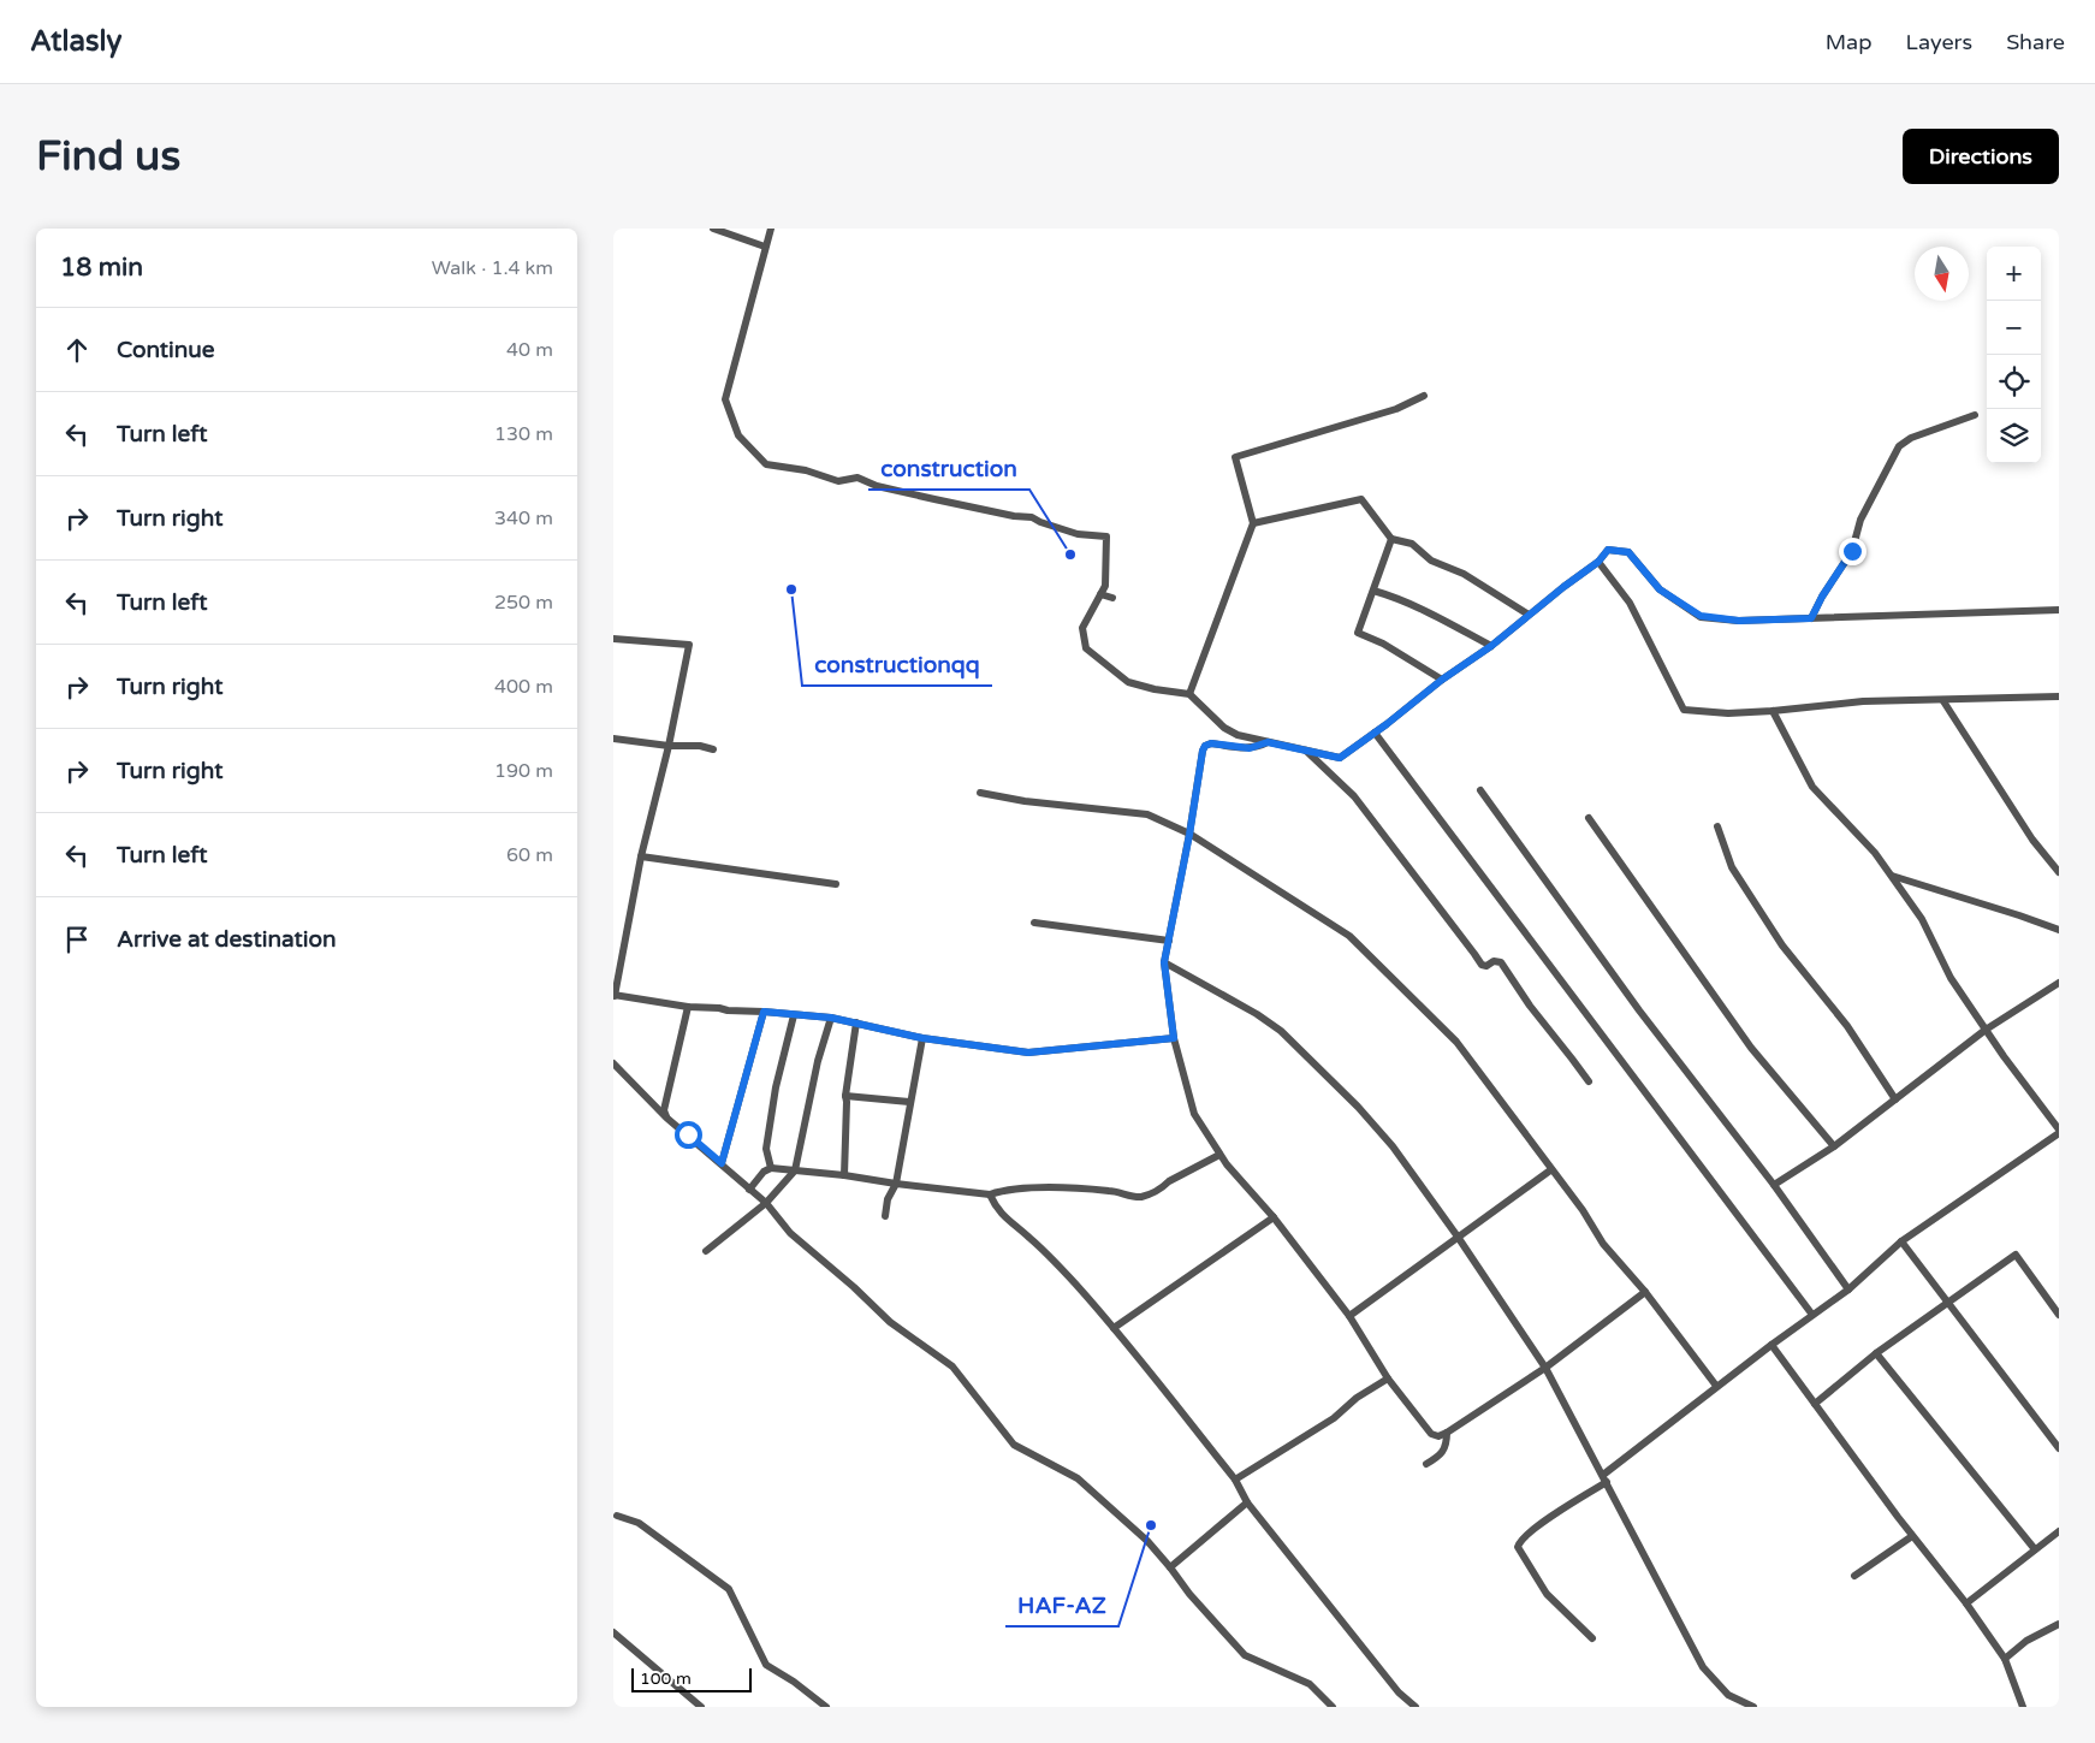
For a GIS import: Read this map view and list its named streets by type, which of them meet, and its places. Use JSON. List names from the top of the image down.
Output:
{
  "places": ["construction", "constructionqq", "HAF-AZ"],
  "scale_bar": "100 m",
  "north": "bottom",
  "page": {
    "header": "Atlasly",
    "nav": ["Map", "Layers", "Share"],
    "buttons": "Directions",
    "title": "Find us",
    "heading": ["18 min", "Walk · 1.4 km"],
    "map_buttons": ["+", "−"],
    "list": [
      ["Continue", "40 m"],
      ["Turn left", "130 m"],
      ["Turn right", "340 m"],
      ["Turn left", "250 m"],
      ["Turn right", "400 m"],
      ["Turn right", "190 m"],
      ["Turn left", "60 m"],
      "Arrive at destination"
    ],
    "scale": "100 m"
  }
}
